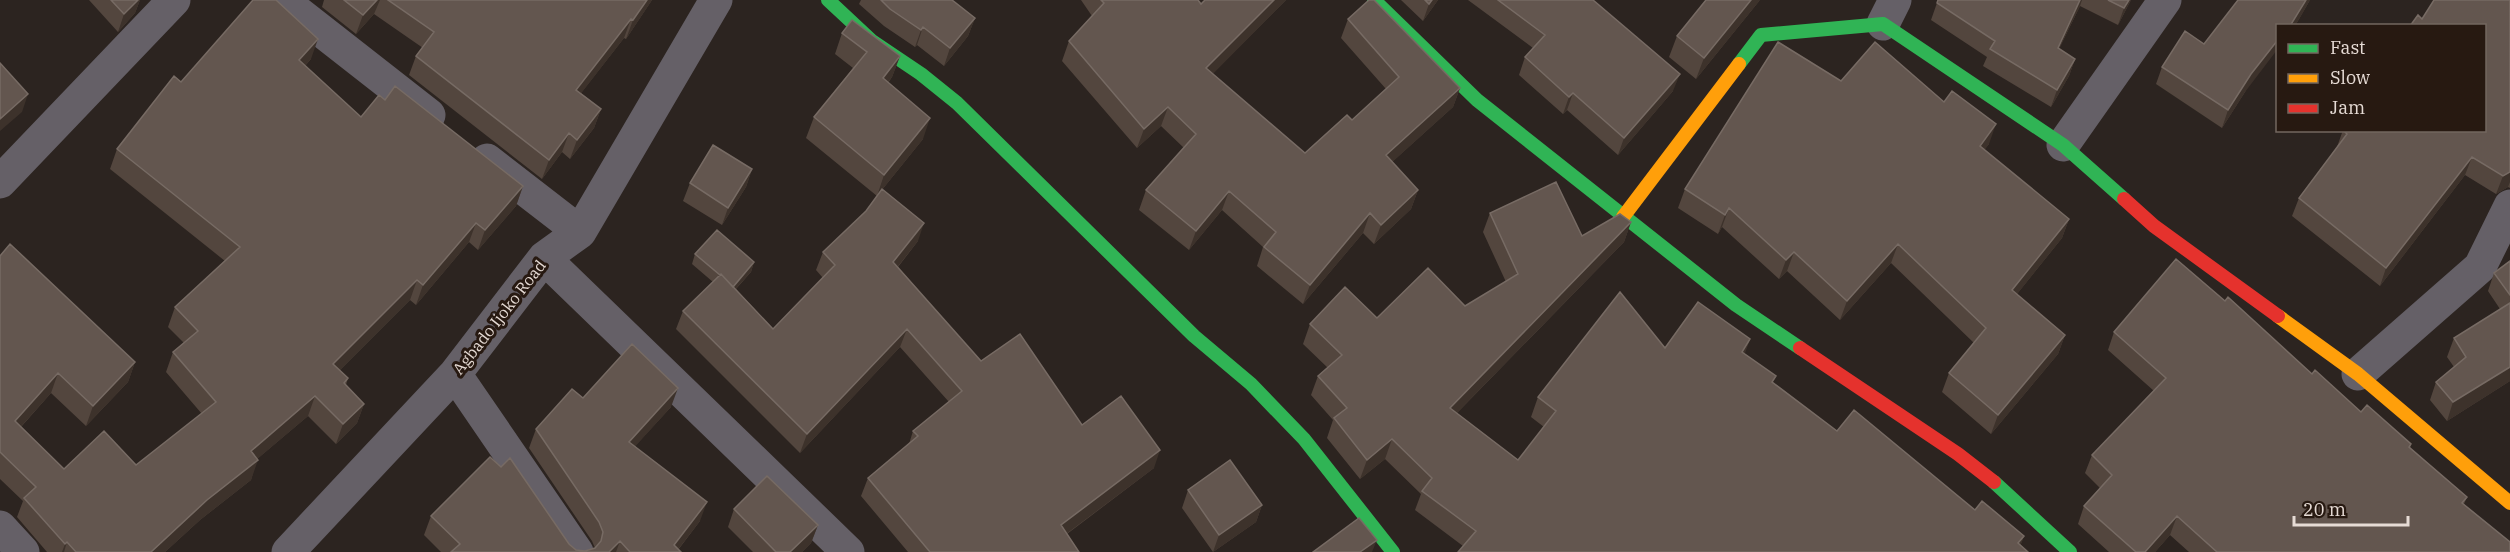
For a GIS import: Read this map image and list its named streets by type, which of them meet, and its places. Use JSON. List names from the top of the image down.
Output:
{
  "streets": {
    "street": ["Agbado Ijoko Road"]
  },
  "legend": ["Fast", "Slow", "Jam"],
  "scale_bar": "20 m"
}
